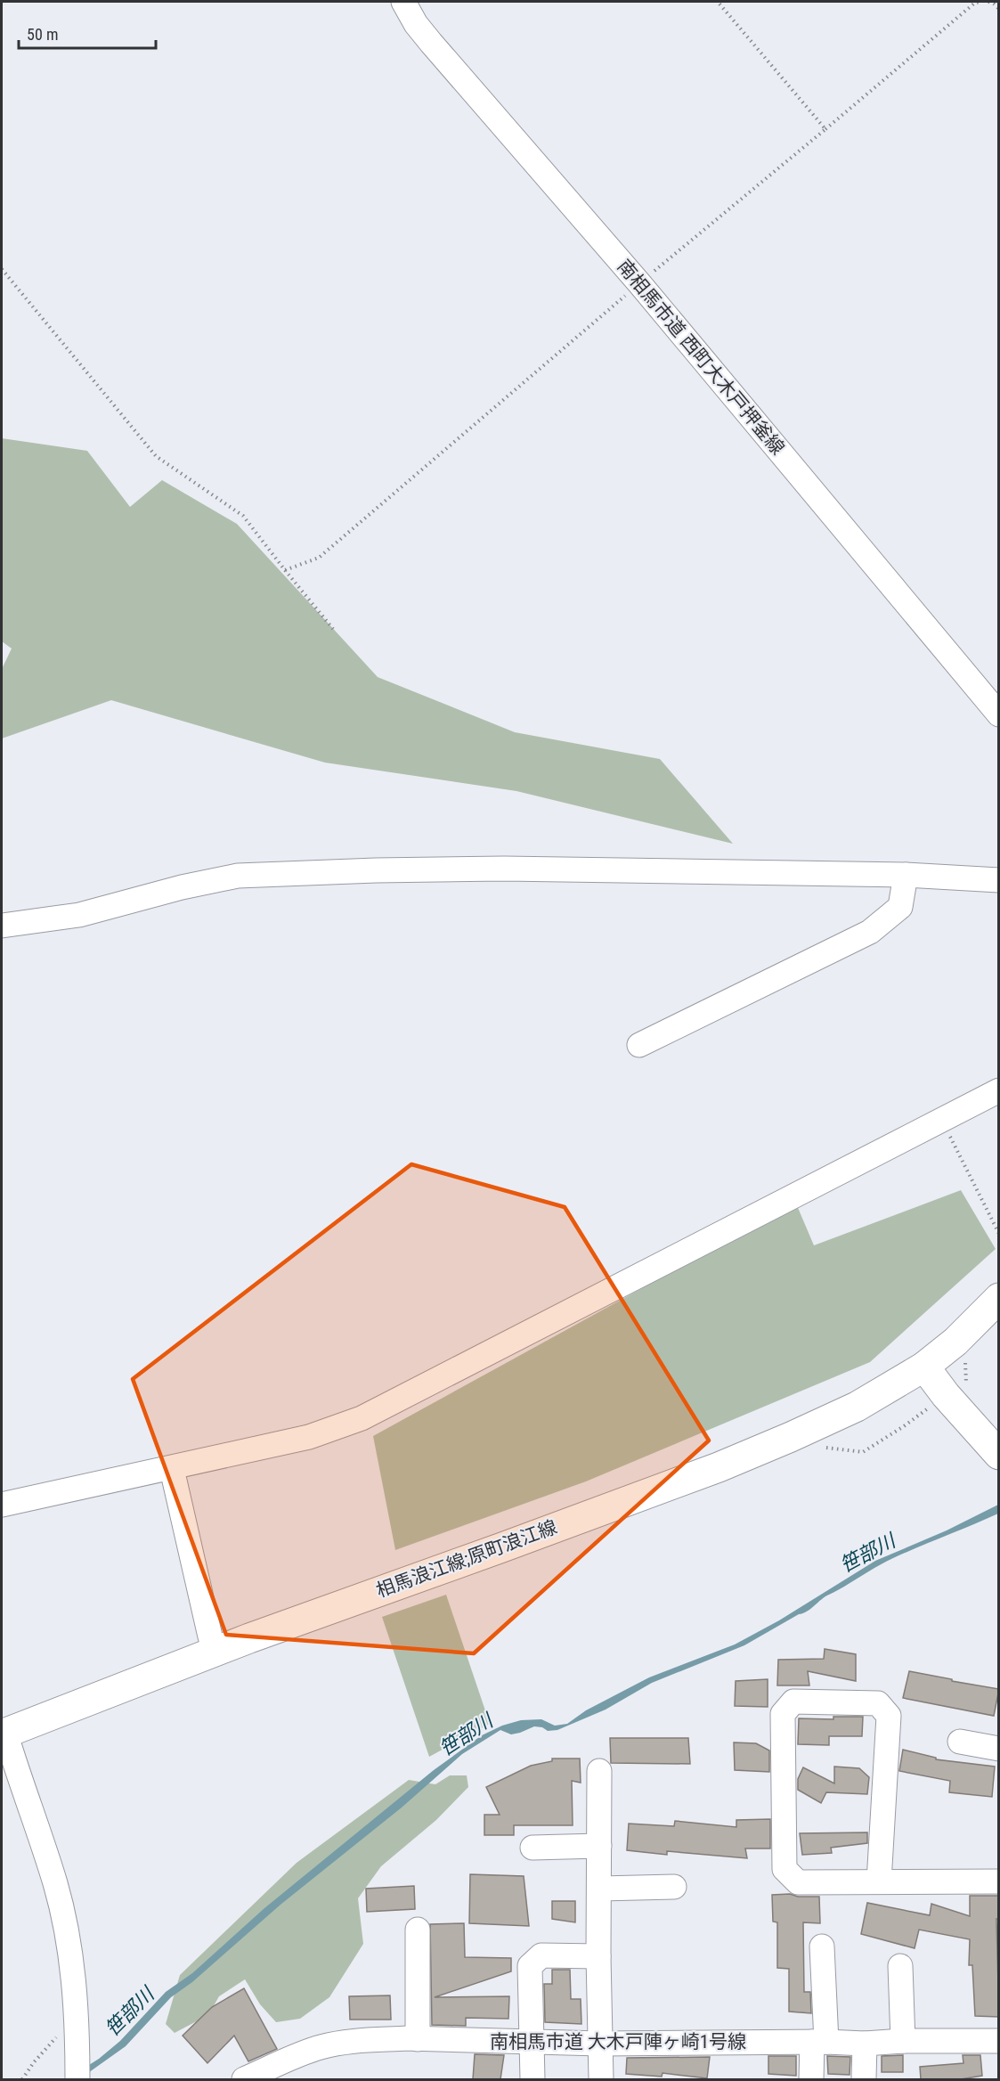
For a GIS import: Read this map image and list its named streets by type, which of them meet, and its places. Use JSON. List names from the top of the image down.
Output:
{
  "streets": {
    "main road": ["相馬浪江線;原町浪江線"],
    "street": ["南相馬市道 西町大木戸押釜線", "南相馬市道 大木戸陣ヶ崎1号線"]
  },
  "water": ["笹部川"],
  "scale_bar": "50 m"
}
